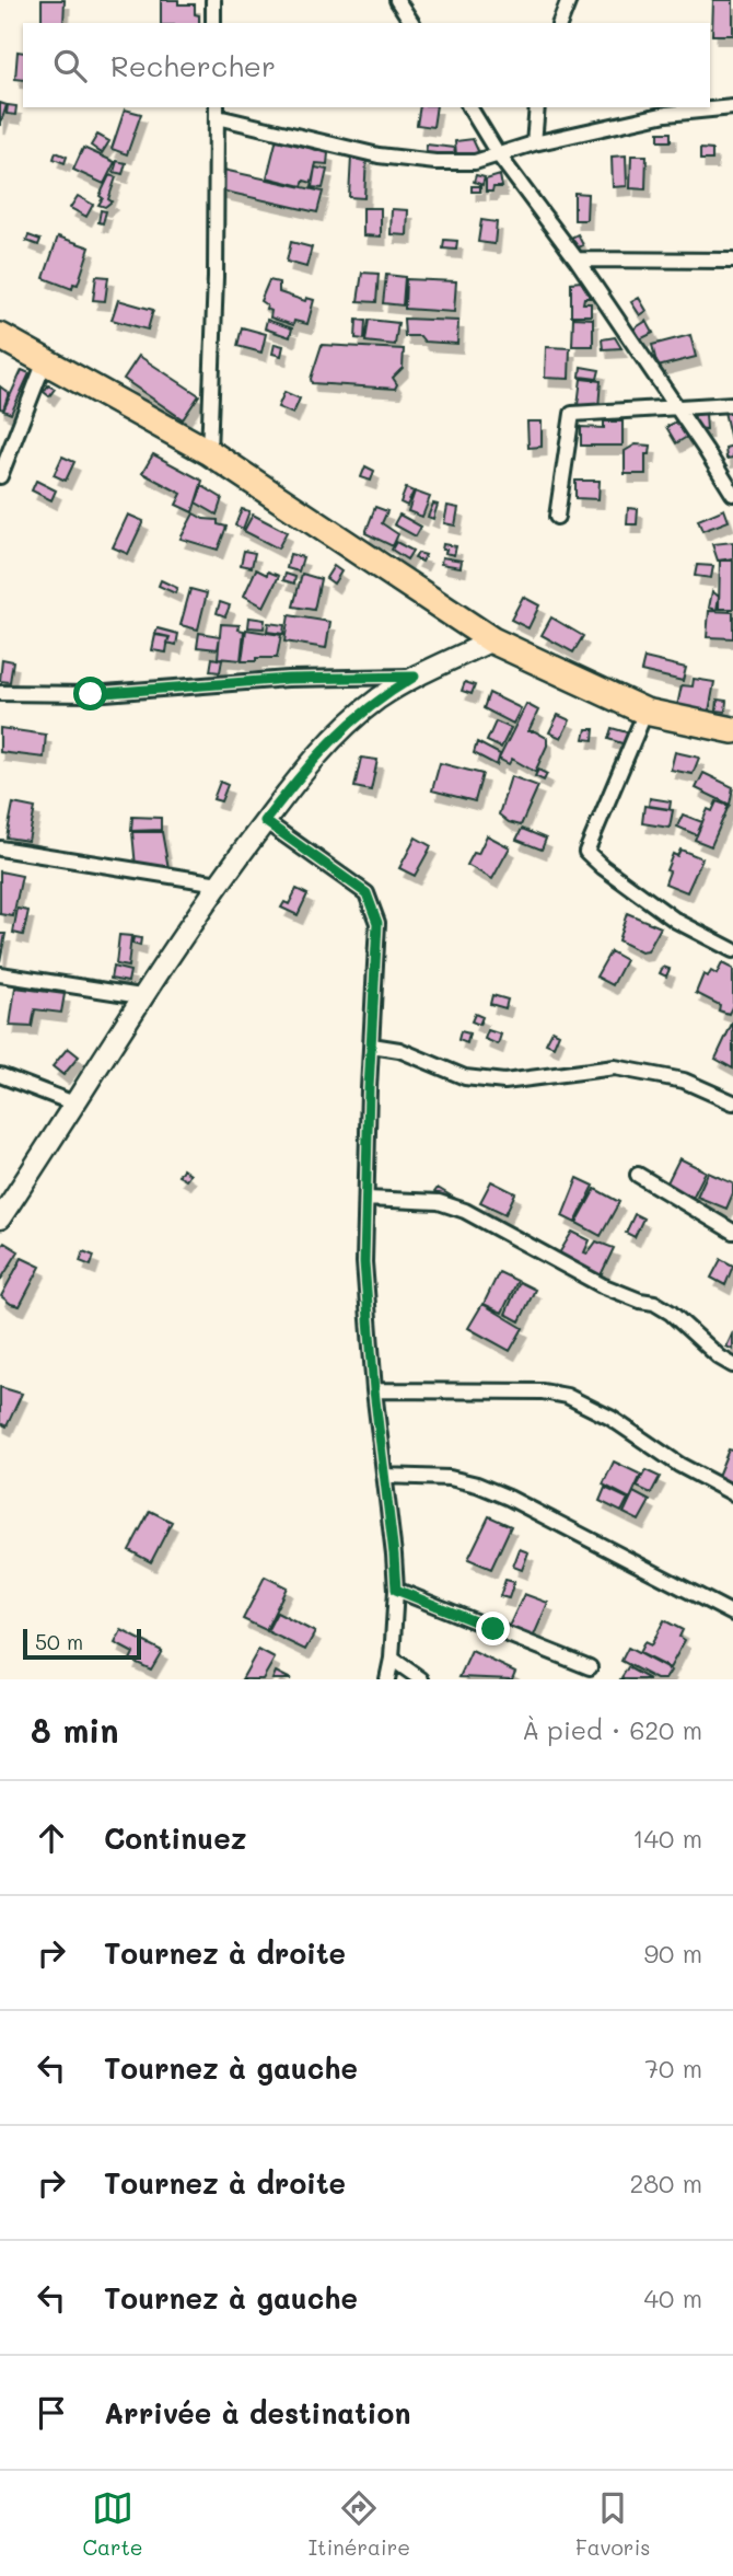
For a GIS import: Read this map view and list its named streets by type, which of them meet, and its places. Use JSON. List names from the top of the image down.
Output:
{
  "scale_bar": "50 m",
  "page": {
    "search": "Rechercher",
    "scale": "50 m",
    "heading": ["8 min", "À pied · 620 m"],
    "list": [
      ["Continuez", "140 m"],
      ["Tournez à droite", "90 m"],
      ["Tournez à gauche", "70 m"],
      ["Tournez à droite", "280 m"],
      ["Tournez à gauche", "40 m"],
      "Arrivée à destination"
    ],
    "nav": ["Carte", "Itinéraire", "Favoris"]
  }
}
